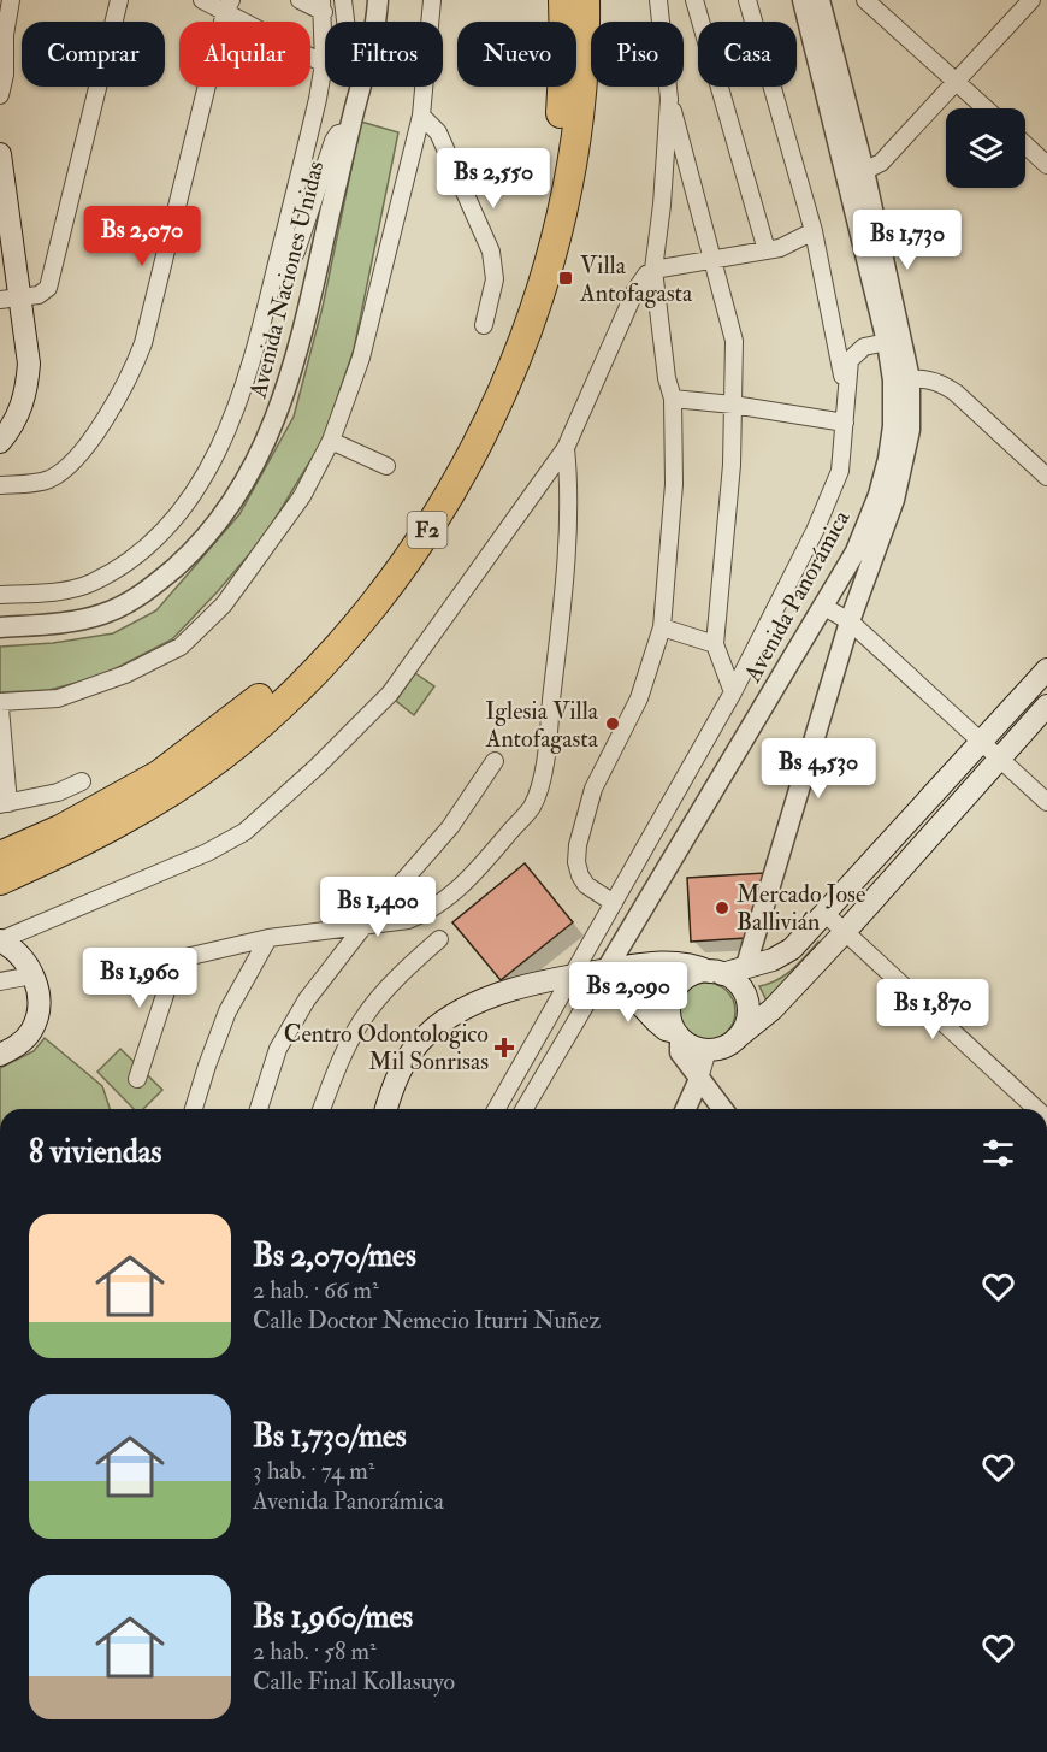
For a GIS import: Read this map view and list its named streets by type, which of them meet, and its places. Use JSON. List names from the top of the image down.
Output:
{
  "streets": {
    "highway": ["F2"],
    "street": ["Avenida Naciones Unidas", "Avenida Panorámica"]
  },
  "places": {
    "transit": ["Villa Antofagasta"],
    "other": ["Iglesia Villa Antofagasta", "Mercado Jose Ballivián"],
    "health": ["Centro Odontologico Mil Sonrisas"]
  },
  "page": {
    "chip": [
      "Comprar",
      "Alquilar",
      "Filtros",
      "Nuevo",
      "Piso",
      "Casa"
    ],
    "price": [
      "Bs 2,550",
      "Bs 2,070",
      "Bs 1,730",
      "Bs 4,530",
      "Bs 1,400",
      "Bs 1,960",
      "Bs 2,090",
      "Bs 1,870"
    ],
    "heading": "8 viviendas",
    "list": [
      {
        "name": "Bs 2,070/mes",
        "note": "2 hab. · 66 m² · Calle Doctor Nemecio Iturri Nuñez"
      },
      {
        "name": "Bs 1,730/mes",
        "note": "3 hab. · 74 m² · Avenida Panorámica"
      },
      {
        "name": "Bs 1,960/mes",
        "note": "2 hab. · 58 m² · Calle Final Kollasuyo"
      }
    ]
  }
}
